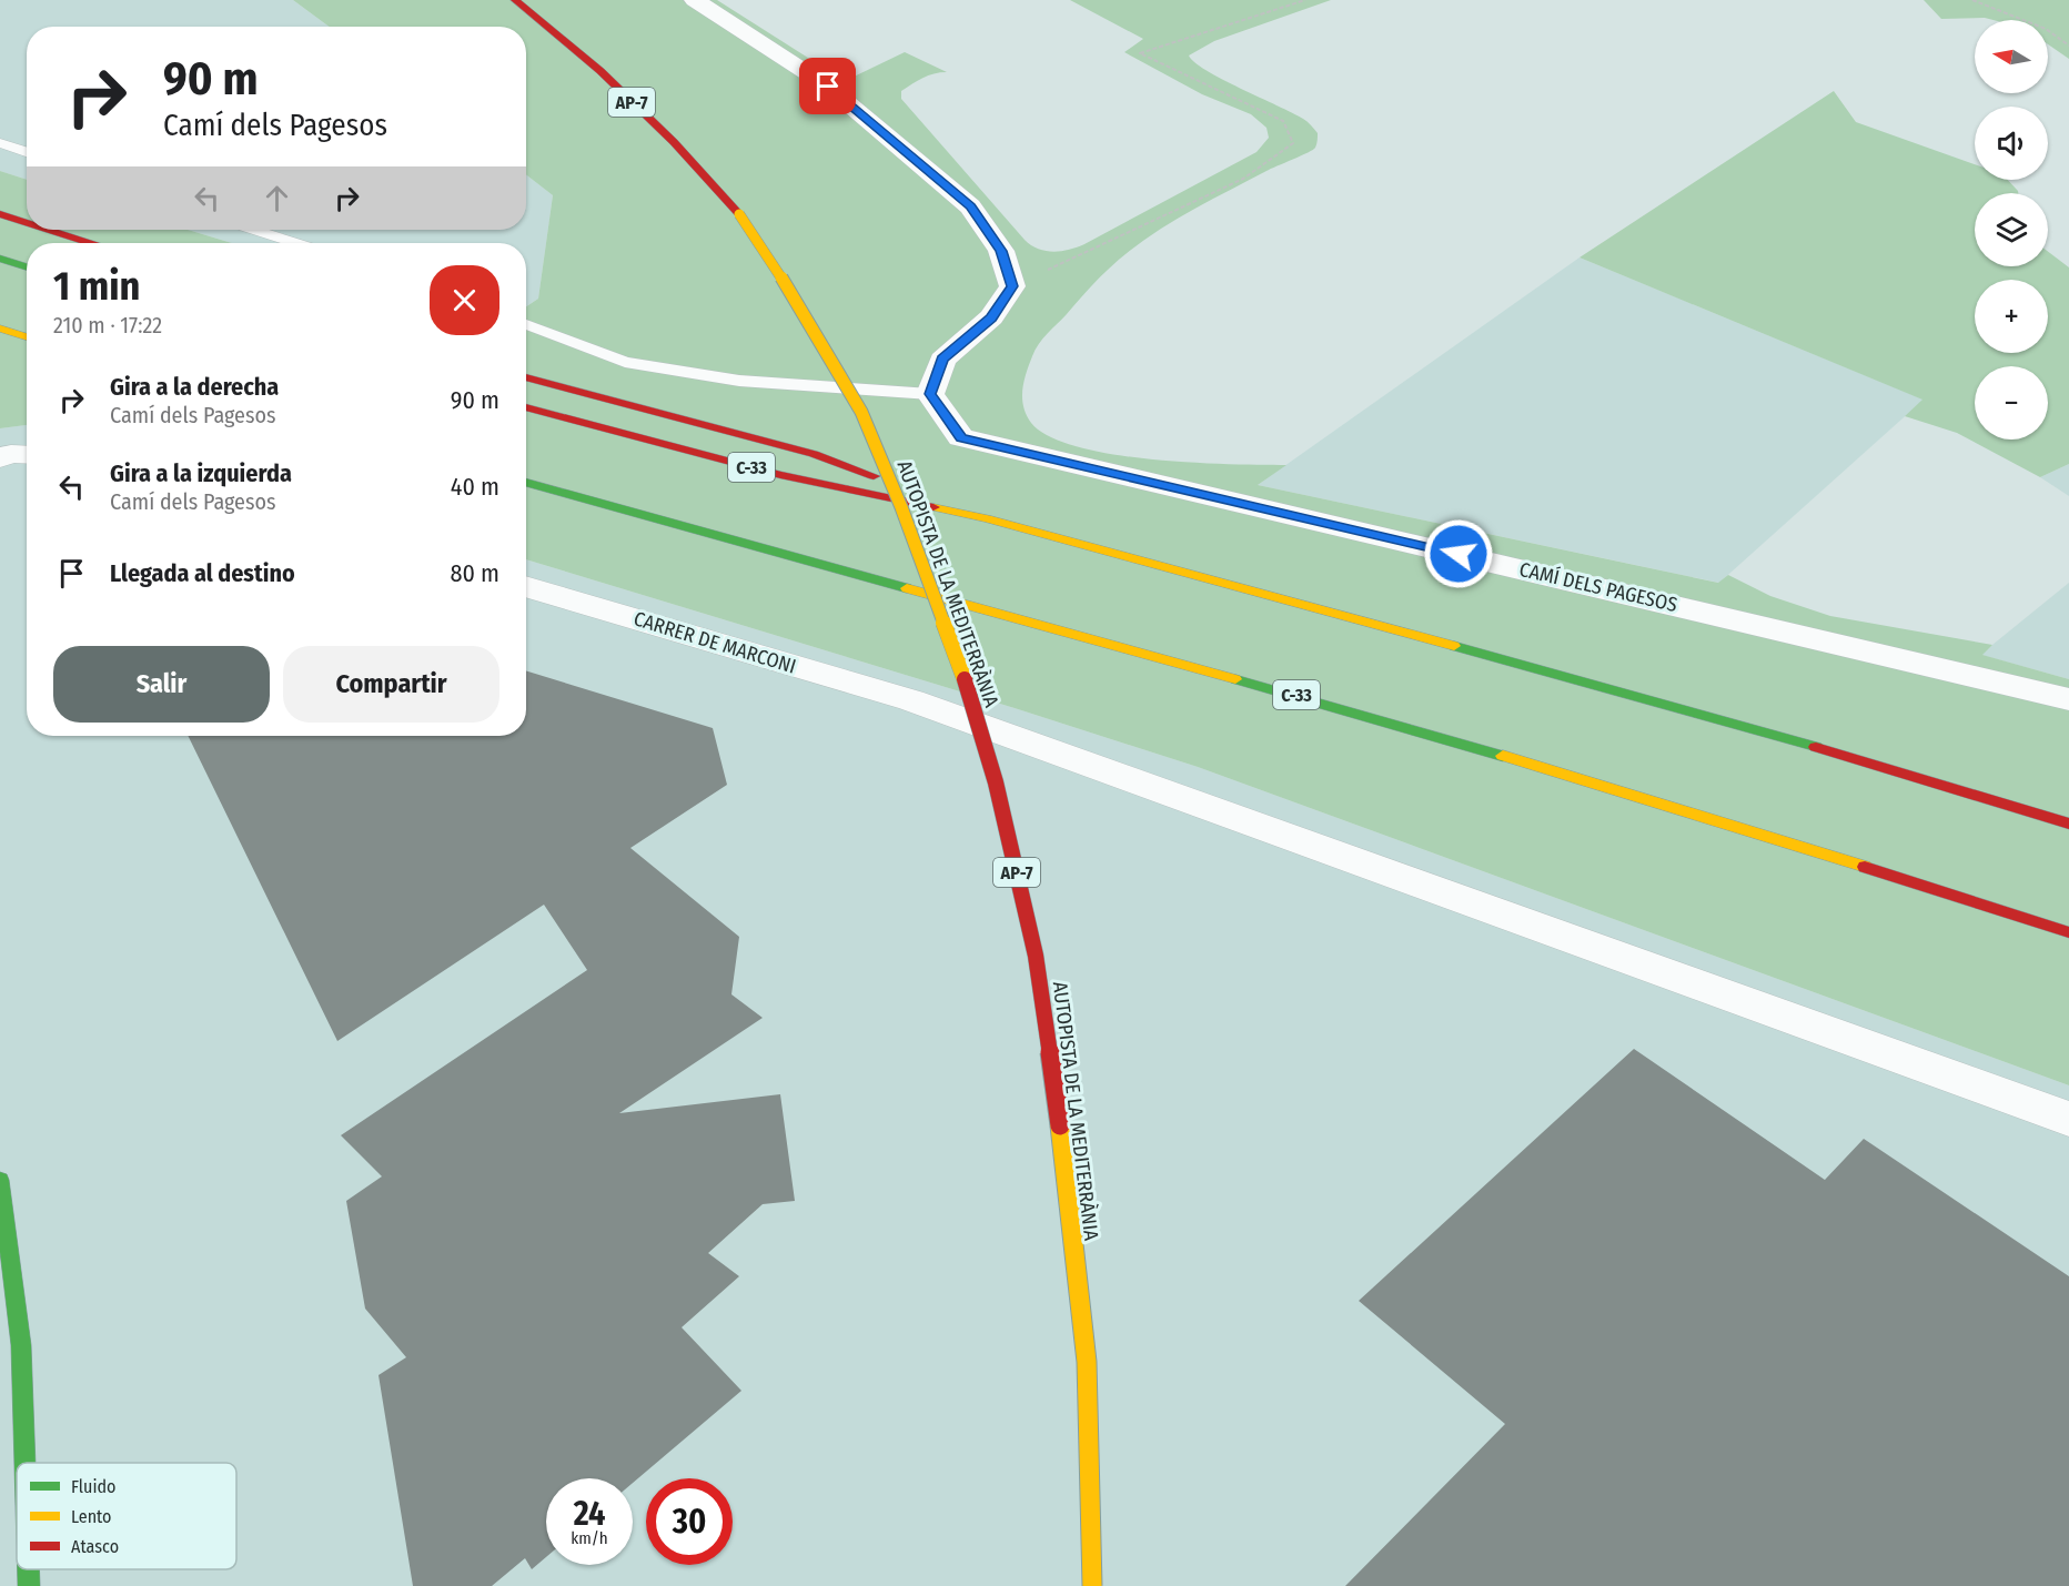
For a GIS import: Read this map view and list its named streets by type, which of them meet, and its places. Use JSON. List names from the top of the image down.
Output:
{
  "streets": {
    "highway": ["AP-7", "C-33", "AUTOPISTA DE LA MEDITERRÀNIA"],
    "street": ["CAMÍ DELS PAGESOS", "CARRER DE MARCONI"]
  },
  "legend": ["Fluido", "Lento", "Atasco"],
  "north": "left",
  "page": {
    "map_buttons": ["+", "−"],
    "turn": ["90 m", "Camí dels Pagesos"],
    "heading": ["1 min", "210 m · 17:22"],
    "list": [
      {
        "name": "Gira a la derecha",
        "note": "Camí dels Pagesos",
        "value": "90 m"
      },
      {
        "name": "Gira a la izquierda",
        "note": "Camí dels Pagesos",
        "value": "40 m"
      },
      {
        "name": "Llegada al destino",
        "value": "80 m"
      }
    ],
    "buttons": ["Salir", "Compartir"],
    "speed": "24 km/h",
    "limit": "30"
  }
}
